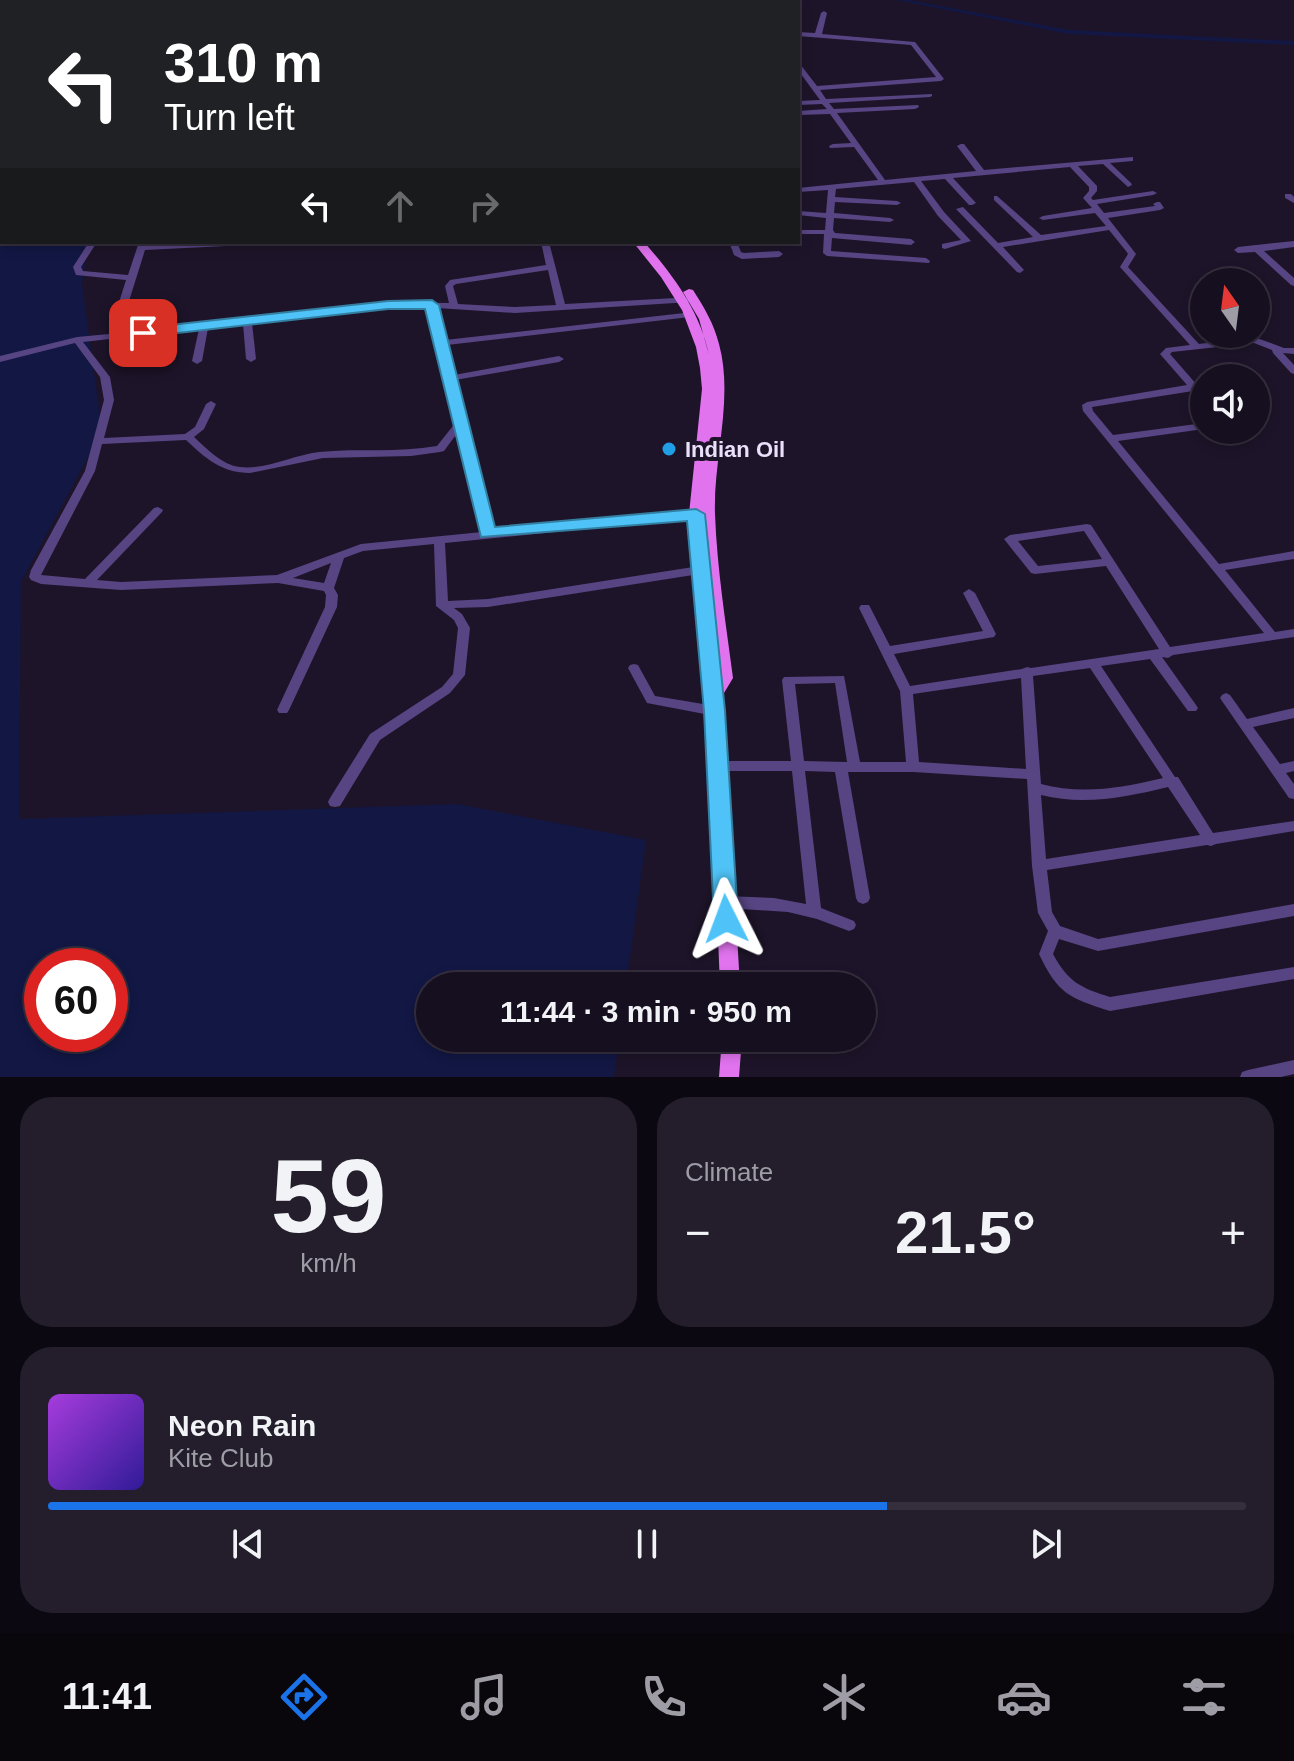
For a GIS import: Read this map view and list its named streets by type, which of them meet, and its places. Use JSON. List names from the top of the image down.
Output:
{
  "places": ["Indian Oil"],
  "north": "top",
  "page": {
    "turn": ["310 m", "Turn left"],
    "limit": "60",
    "trip": "11:44 · 3 min · 950 m",
    "tile": [
      ["59", "km/h"],
      "Climate"
    ],
    "heat": ["−", "21.5°", "+"],
    "song": ["Neon Rain", "Kite Club"],
    "tabs": "11:41"
  }
}
